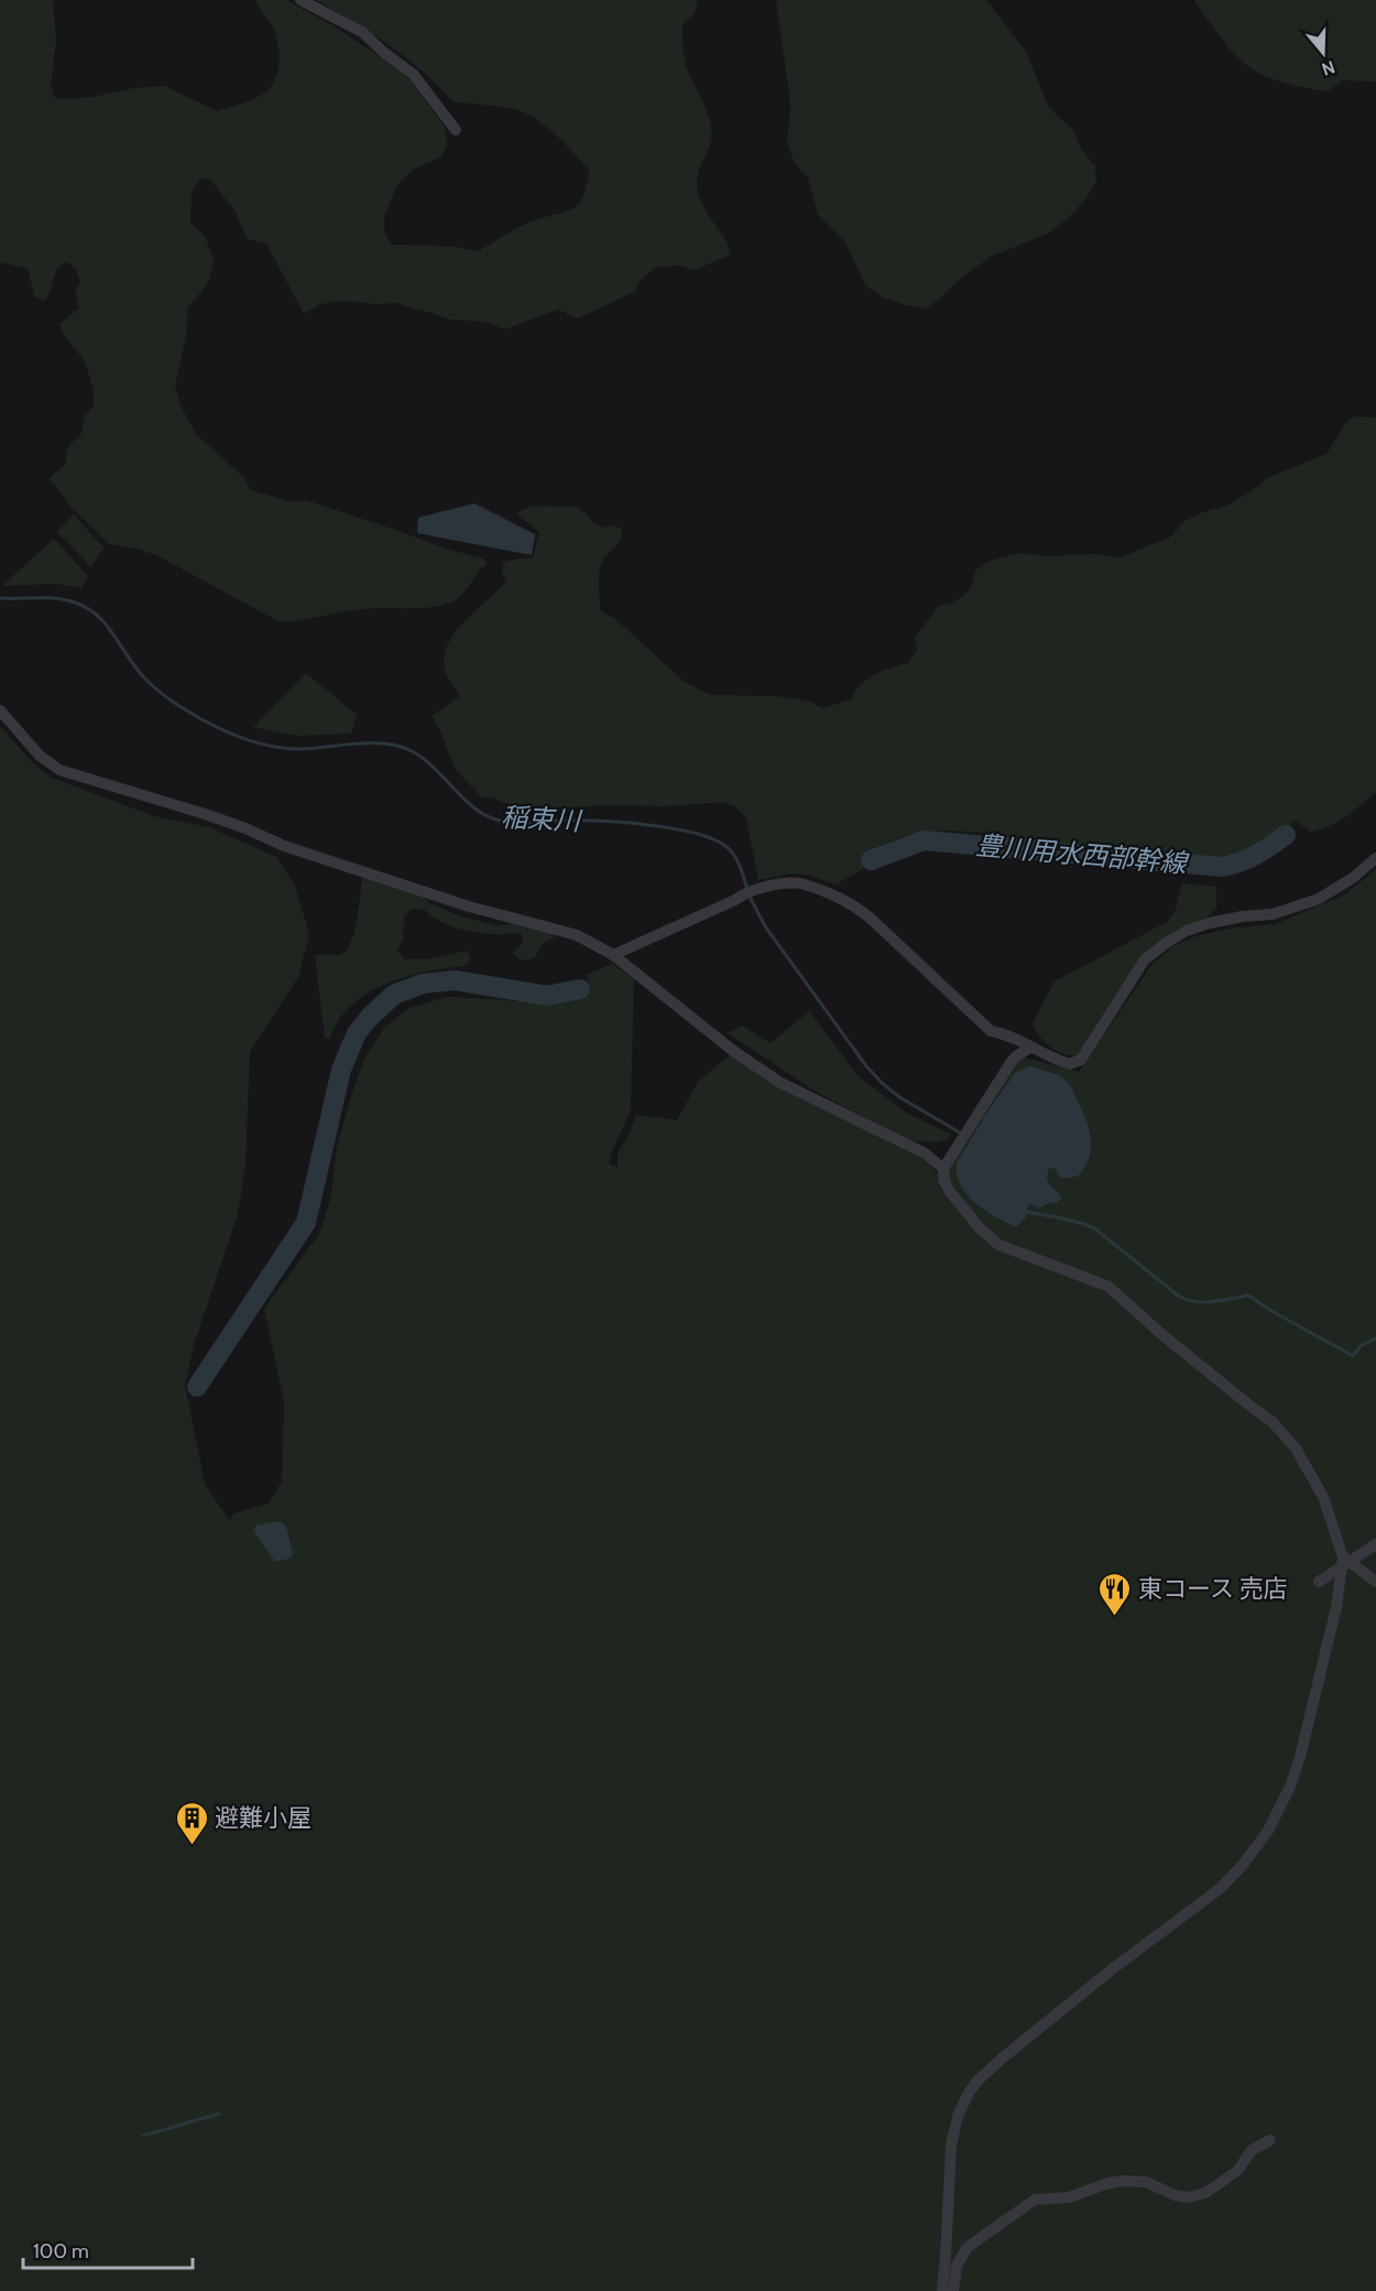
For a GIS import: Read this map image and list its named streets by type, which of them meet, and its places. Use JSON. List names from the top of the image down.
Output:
{
  "water": ["稲束川", "豊川用水西部幹線"],
  "places": {
    "restaurant": ["東コース 売店"],
    "building": ["避難小屋"]
  },
  "scale_bar": "100 m",
  "north": "bottom"
}
